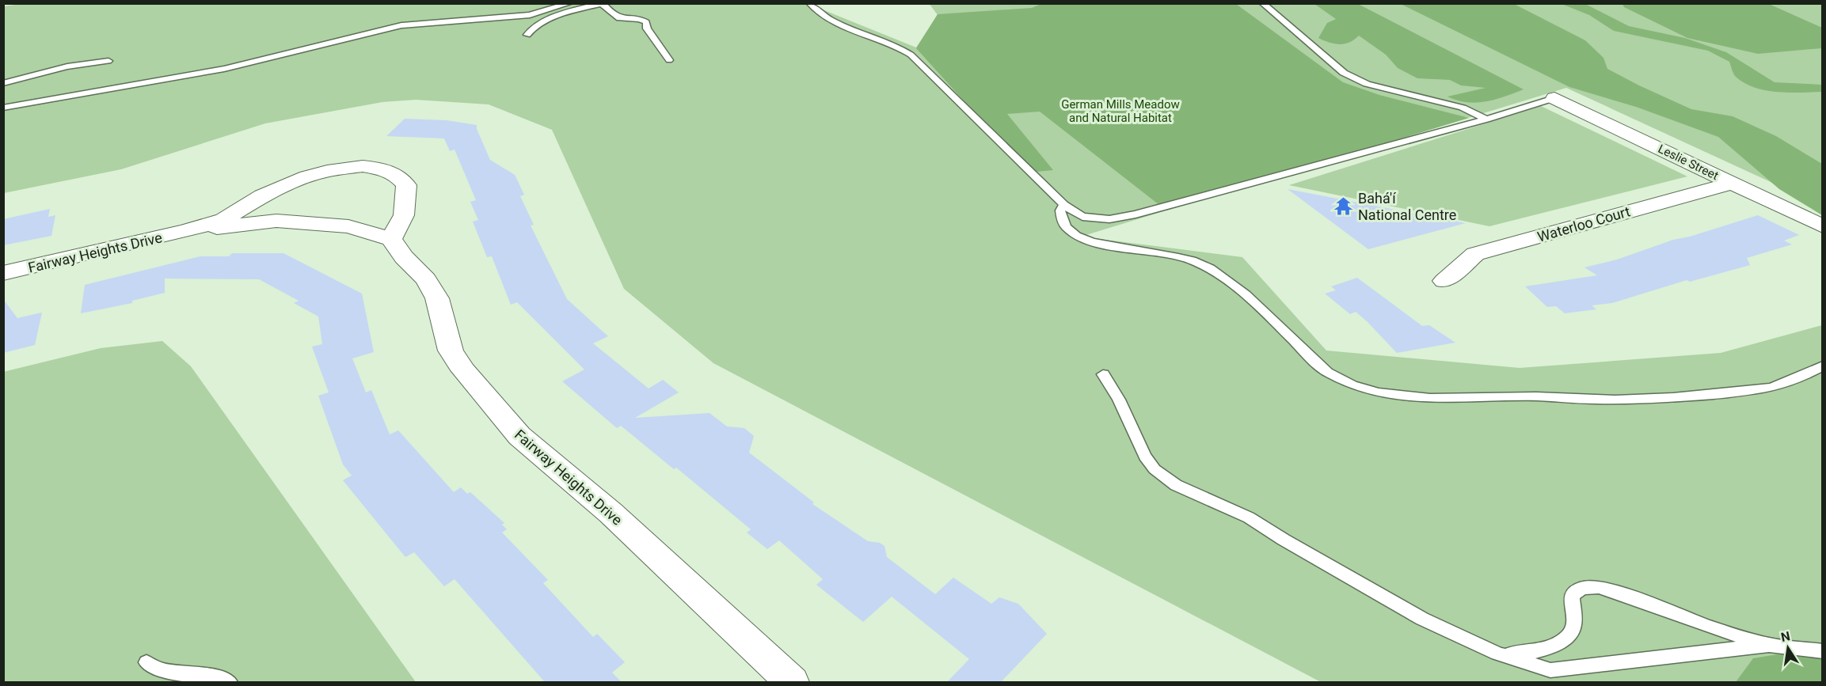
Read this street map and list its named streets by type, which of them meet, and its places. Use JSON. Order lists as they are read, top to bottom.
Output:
{
  "streets": {
    "street": ["Leslie Street", "Waterloo Court", "Fairway Heights Drive"]
  },
  "crossings": [
    ["Leslie Street", "Waterloo Court"]
  ],
  "parks": ["German Mills Meadow and Natural Habitat"],
  "places": {
    "temple": ["Bahá'í National Centre"]
  },
  "north": "top"
}
